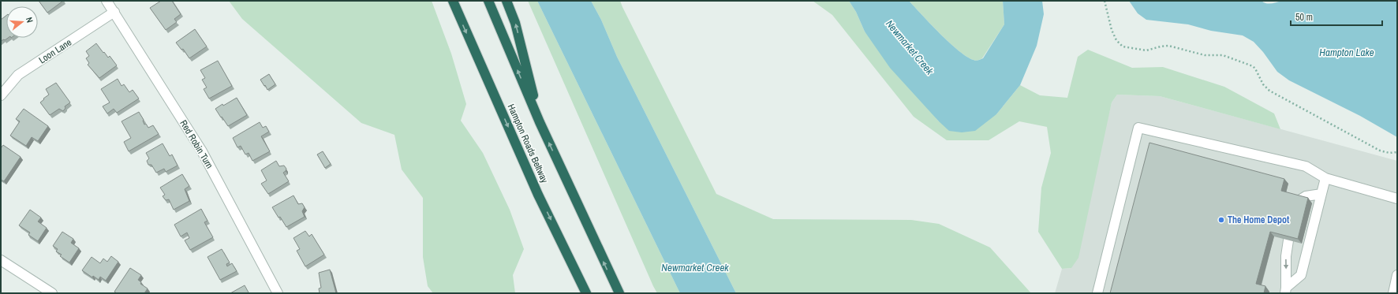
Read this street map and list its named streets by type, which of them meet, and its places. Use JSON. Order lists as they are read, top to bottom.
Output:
{
  "streets": {
    "highway": ["Hampton Roads Beltway"],
    "street": ["Loon Lane", "Red Robin Turn"]
  },
  "crossings": [
    ["Loon Lane", "Red Robin Turn"]
  ],
  "water": ["Newmarket Creek", "Hampton Lake"],
  "places": ["The Home Depot"],
  "scale_bar": "50 m",
  "north": "right"
}
